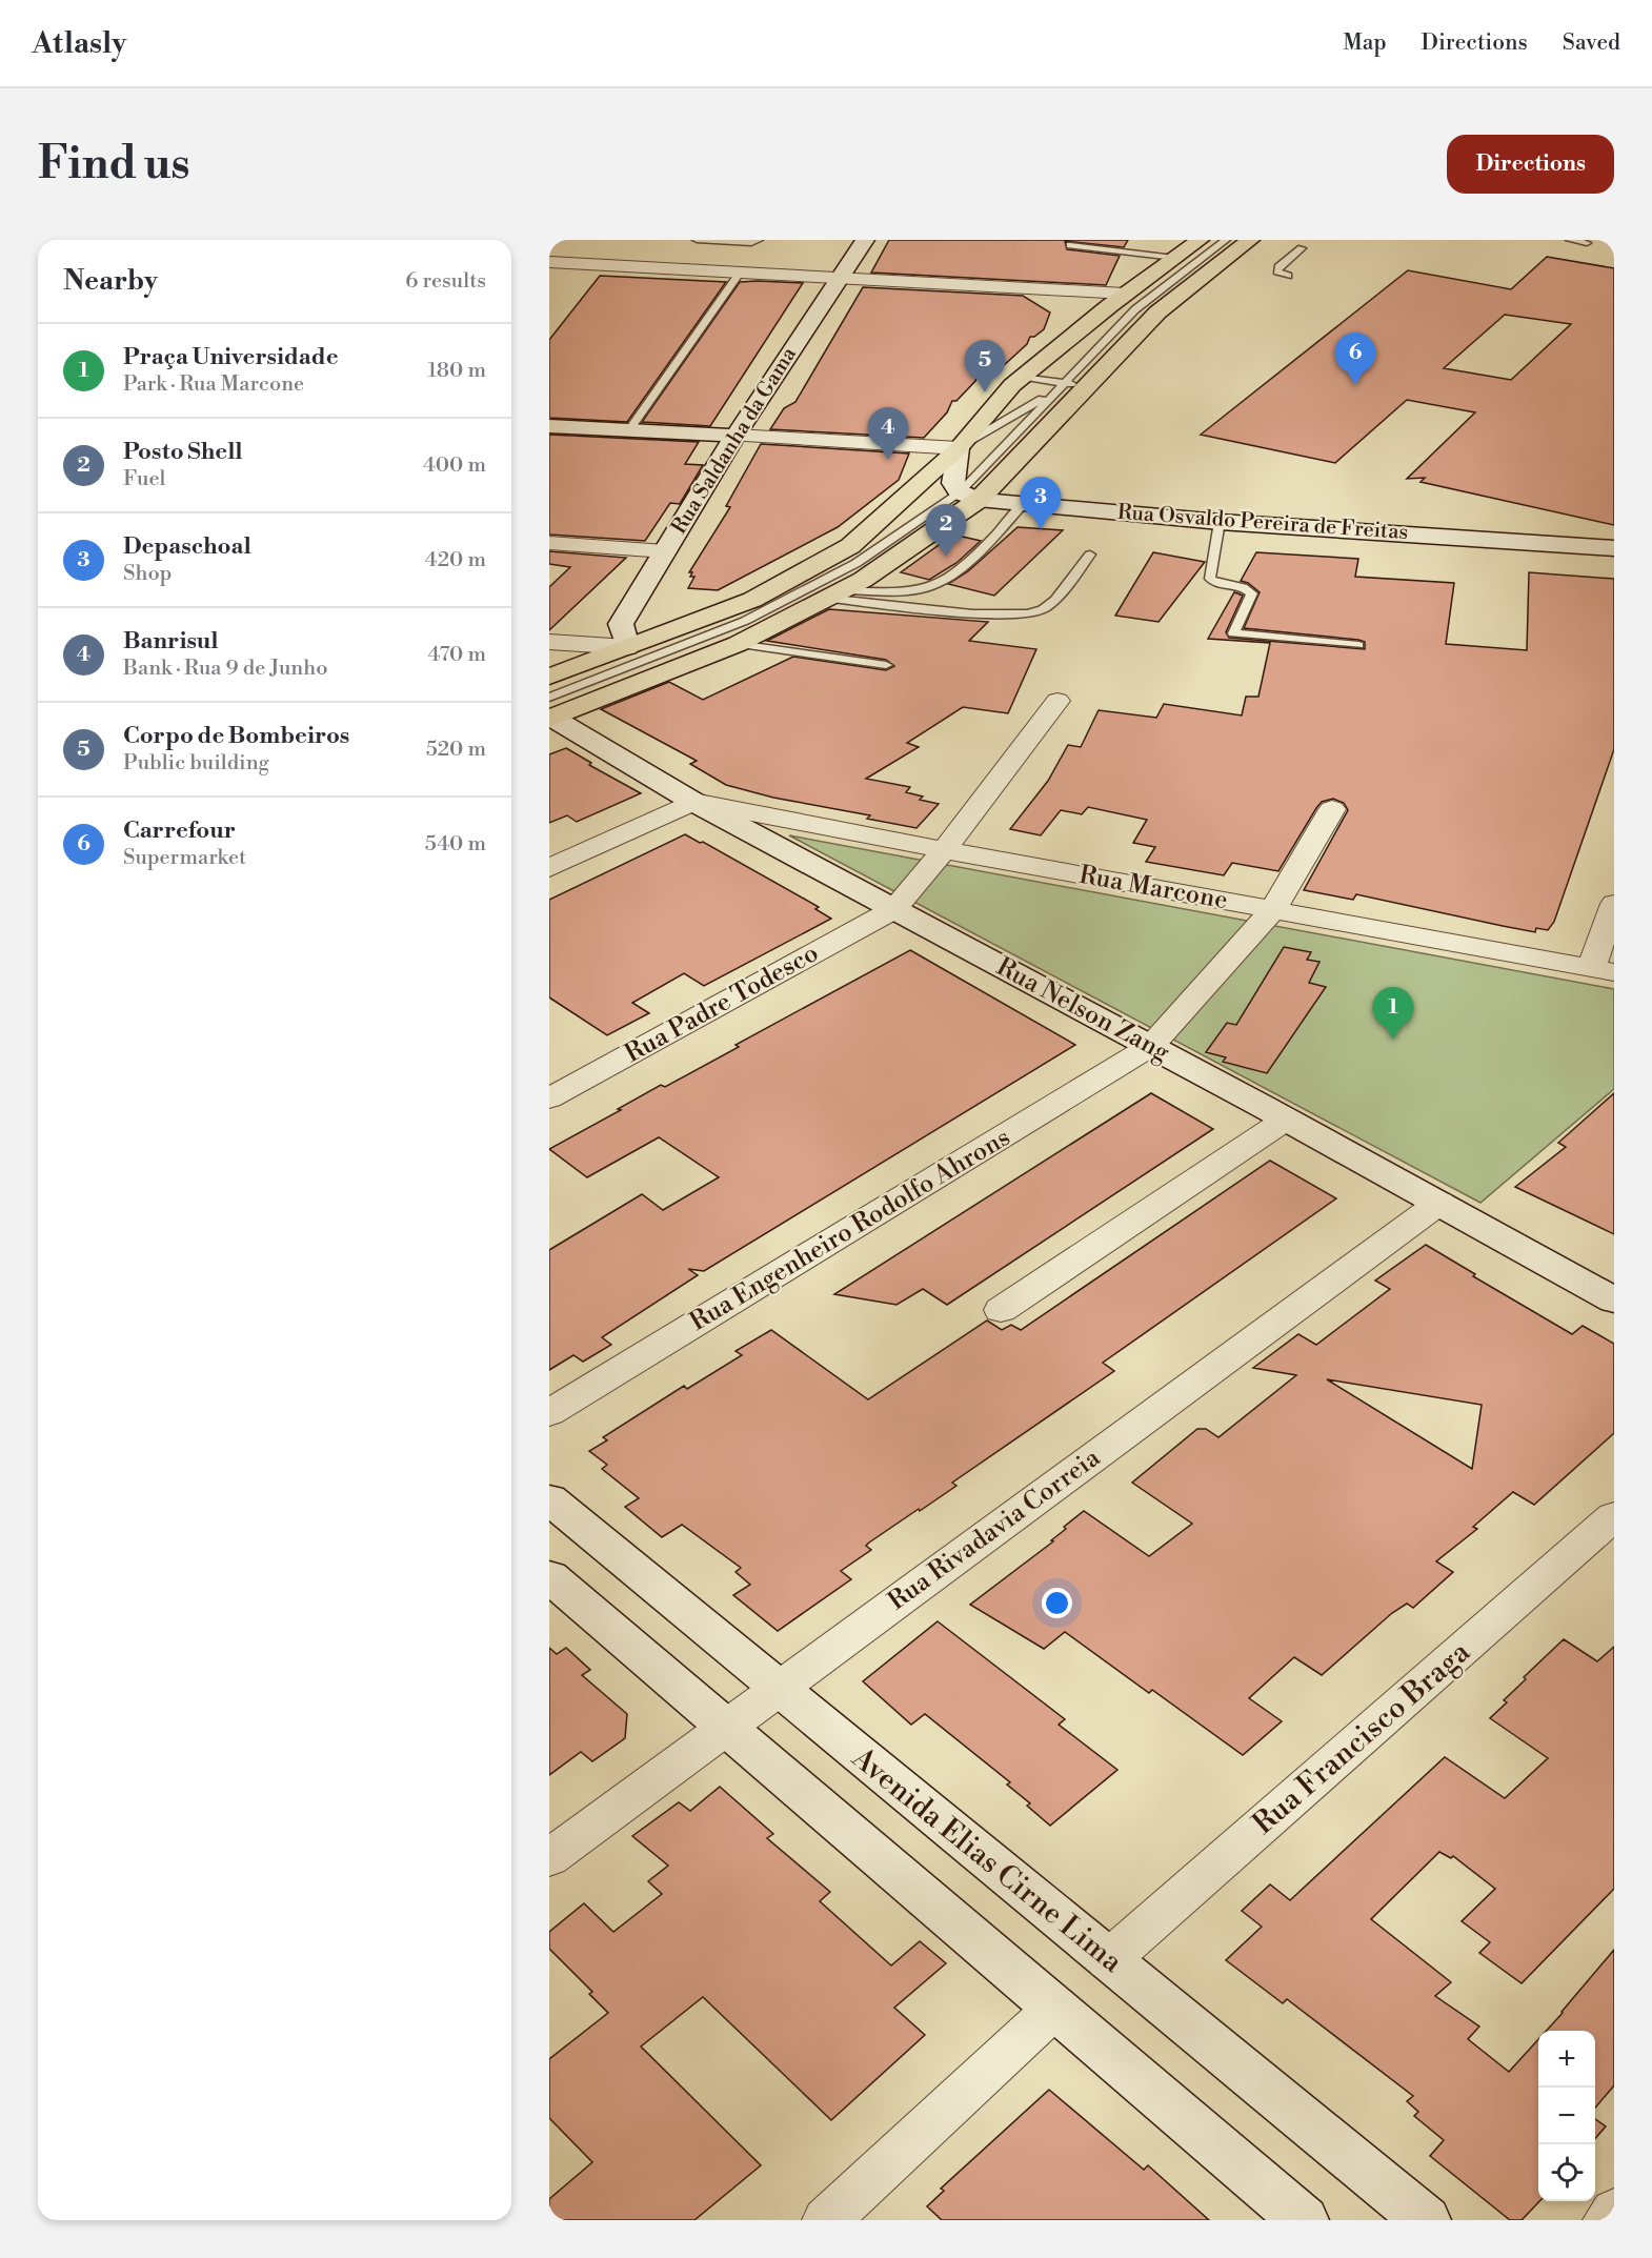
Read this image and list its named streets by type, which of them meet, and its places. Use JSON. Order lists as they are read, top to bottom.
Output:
{
  "streets": {
    "street": [
      "Rua Saldanha da Gama",
      "Rua Osvaldo Pereira de Freitas",
      "Rua Marcone",
      "Rua Padre Todesco",
      "Rua Nelson Zang",
      "Rua Engenheiro Rodolfo Ahrons",
      "Rua Rivadavia Correia",
      "Rua Francisco Braga",
      "Avenida Elias Cirne Lima"
    ]
  },
  "crossings": [
    ["Rua Marcone", "Rua Nelson Zang"],
    ["Rua Marcone", "Rua Engenheiro Rodolfo Ahrons"],
    ["Rua Padre Todesco", "Rua Nelson Zang"],
    ["Rua Nelson Zang", "Rua Engenheiro Rodolfo Ahrons"],
    ["Rua Nelson Zang", "Rua Rivadavia Correia"],
    ["Rua Rivadavia Correia", "Avenida Elias Cirne Lima"],
    ["Rua Francisco Braga", "Avenida Elias Cirne Lima"]
  ],
  "page": {
    "header": "Atlasly",
    "nav": ["Map", "Directions", "Saved"],
    "buttons": "Directions",
    "title": "Find us",
    "heading": ["Nearby", "6 results"],
    "list": [
      {
        "mark": "1",
        "name": "Praça Universidade",
        "note": "Park · Rua Marcone",
        "value": "180 m"
      },
      {
        "mark": "2",
        "name": "Posto Shell",
        "note": "Fuel",
        "value": "400 m"
      },
      {
        "mark": "3",
        "name": "Depaschoal",
        "note": "Shop",
        "value": "420 m"
      },
      {
        "mark": "4",
        "name": "Banrisul",
        "note": "Bank · Rua 9 de Junho",
        "value": "470 m"
      },
      {
        "mark": "5",
        "name": "Corpo de Bombeiros",
        "note": "Public building",
        "value": "520 m"
      },
      {
        "mark": "6",
        "name": "Carrefour",
        "note": "Supermarket",
        "value": "540 m"
      }
    ],
    "pins": [
      "6",
      "5",
      "4",
      "3",
      "2",
      "1"
    ],
    "map_buttons": ["+", "−"]
  }
}
